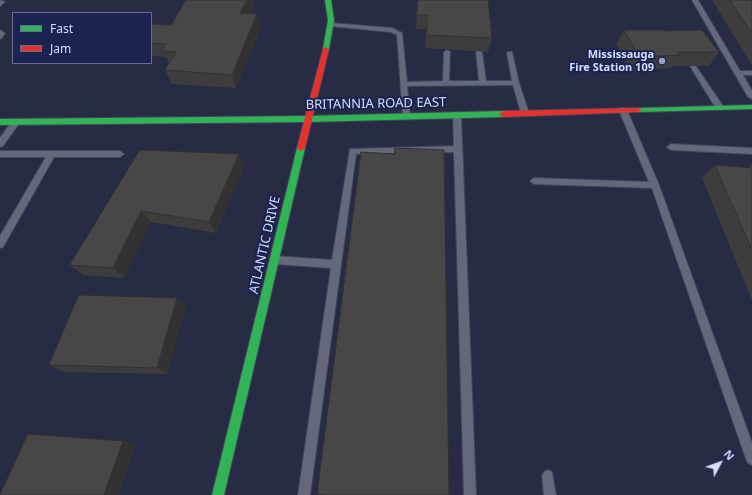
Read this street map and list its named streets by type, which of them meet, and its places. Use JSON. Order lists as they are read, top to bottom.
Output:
{
  "streets": {
    "street": ["BRITANNIA ROAD EAST", "ATLANTIC DRIVE"]
  },
  "crossings": [
    ["BRITANNIA ROAD EAST", "ATLANTIC DRIVE"]
  ],
  "places": ["Mississauga Fire Station 109"],
  "legend": ["Fast", "Jam"],
  "north": "top right"
}
